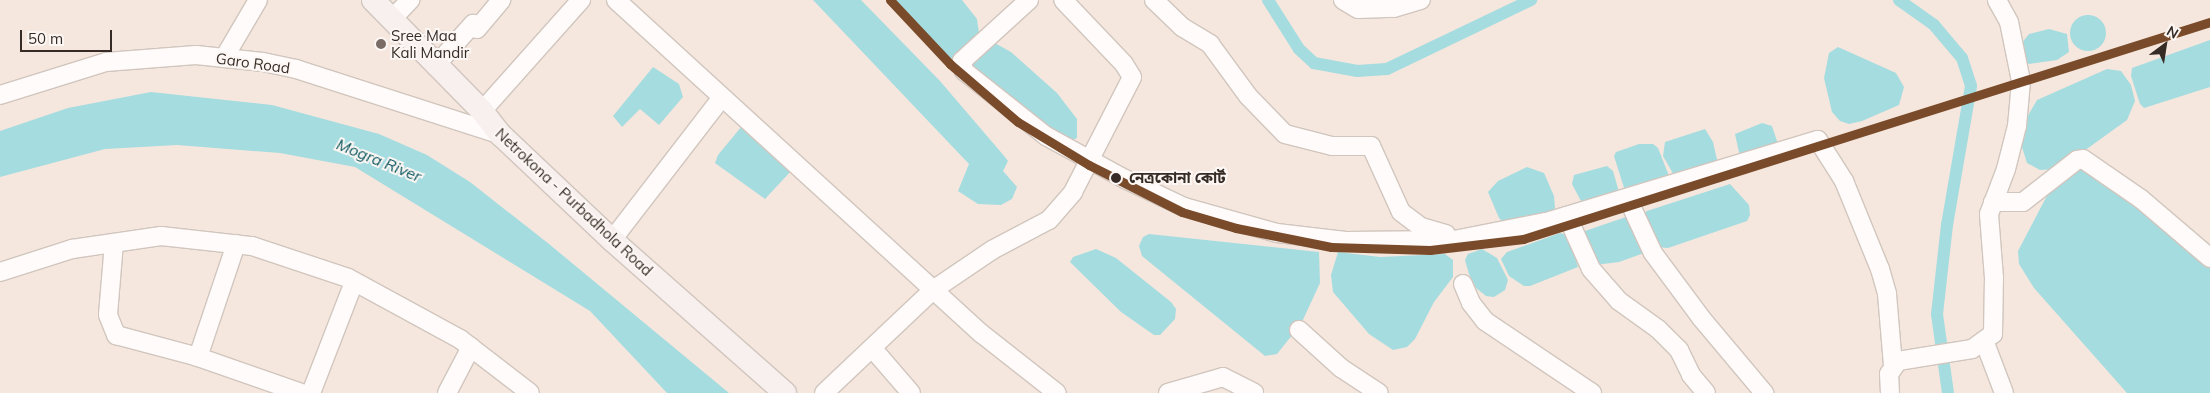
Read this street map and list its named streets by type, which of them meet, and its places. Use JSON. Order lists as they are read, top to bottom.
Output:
{
  "streets": {
    "main road": ["Netrokona - Purbadhola Road"],
    "street": ["Garo Road"]
  },
  "crossings": [
    ["Garo Road", "Netrokona - Purbadhola Road"]
  ],
  "water": ["Mogra River"],
  "places": ["Sree Maa Kali Mandir", "নেত্রকোনা কোর্ট"],
  "scale_bar": "50 m",
  "north": "top right"
}
